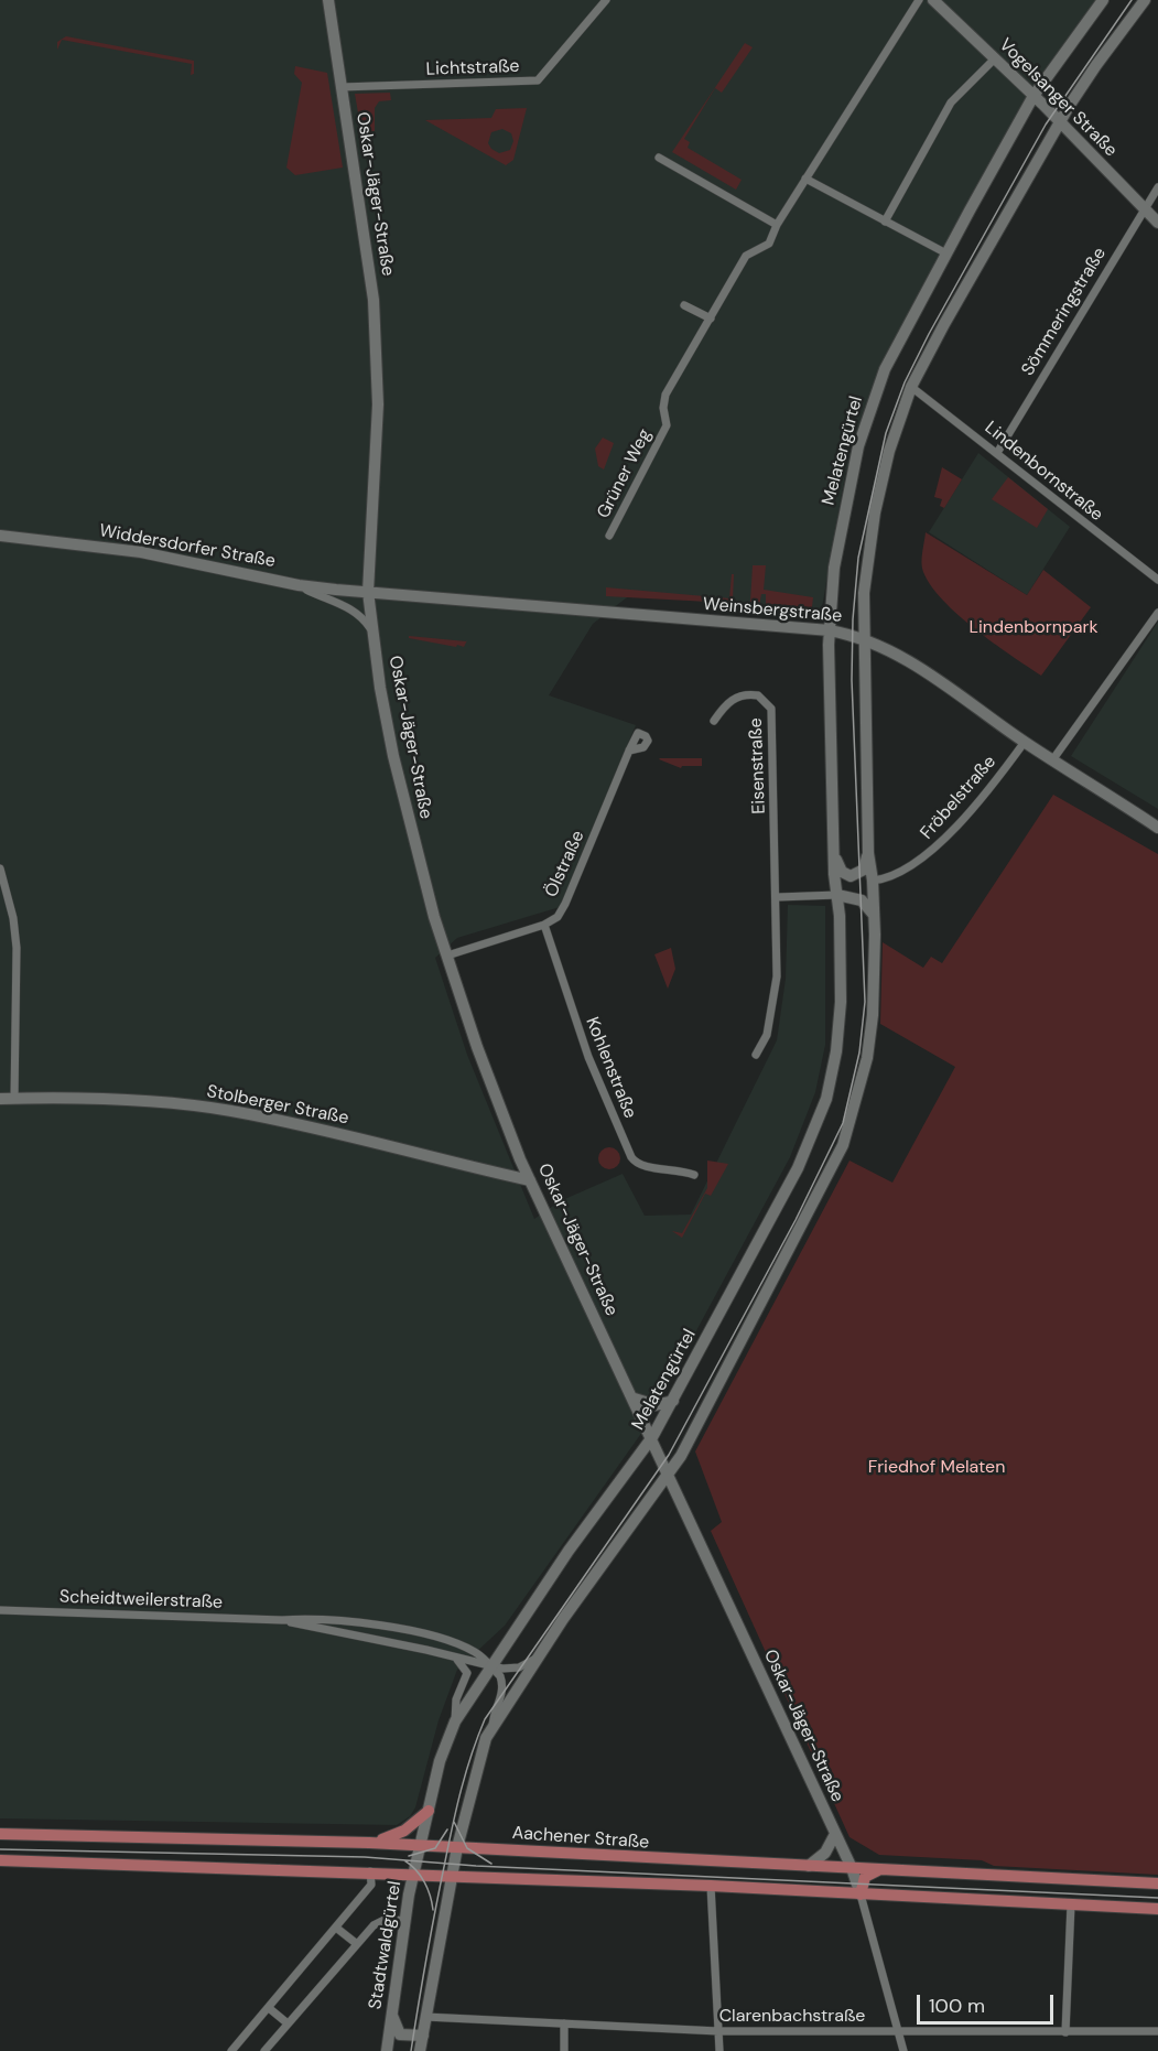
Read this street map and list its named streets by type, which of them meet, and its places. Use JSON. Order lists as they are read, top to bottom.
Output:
{
  "streets": {
    "main road": [
      "Vogelsanger Straße",
      "Oskar-Jäger-Straße",
      "Melatengürtel",
      "Widdersdorfer Straße",
      "Weinsbergstraße",
      "Stolberger Straße",
      "Aachener Straße",
      "Stadtwaldgürtel"
    ],
    "street": [
      "Lichtstraße",
      "Sömmeringstraße",
      "Lindenbornstraße",
      "Grüner Weg",
      "Eisenstraße",
      "Fröbelstraße",
      "Ölstraße",
      "Kohlenstraße",
      "Scheidtweilerstraße",
      "Clarenbachstraße"
    ]
  },
  "crossings": [
    ["Lichtstraße", "Oskar-Jäger-Straße"],
    ["Vogelsanger Straße", "Sömmeringstraße"],
    ["Vogelsanger Straße", "Melatengürtel"],
    ["Oskar-Jäger-Straße", "Melatengürtel"],
    ["Oskar-Jäger-Straße", "Widdersdorfer Straße"],
    ["Oskar-Jäger-Straße", "Weinsbergstraße"],
    ["Oskar-Jäger-Straße", "Ölstraße"],
    ["Oskar-Jäger-Straße", "Stolberger Straße"],
    ["Oskar-Jäger-Straße", "Aachener Straße"],
    ["Sömmeringstraße", "Lindenbornstraße"],
    ["Melatengürtel", "Weinsbergstraße"],
    ["Melatengürtel", "Scheidtweilerstraße"],
    ["Melatengürtel", "Aachener Straße"],
    ["Melatengürtel", "Stadtwaldgürtel"],
    ["Widdersdorfer Straße", "Weinsbergstraße"],
    ["Weinsbergstraße", "Fröbelstraße"],
    ["Ölstraße", "Kohlenstraße"],
    ["Aachener Straße", "Stadtwaldgürtel"]
  ],
  "parks": ["Lindenbornpark", "Friedhof Melaten"],
  "scale_bar": "100 m"
}
